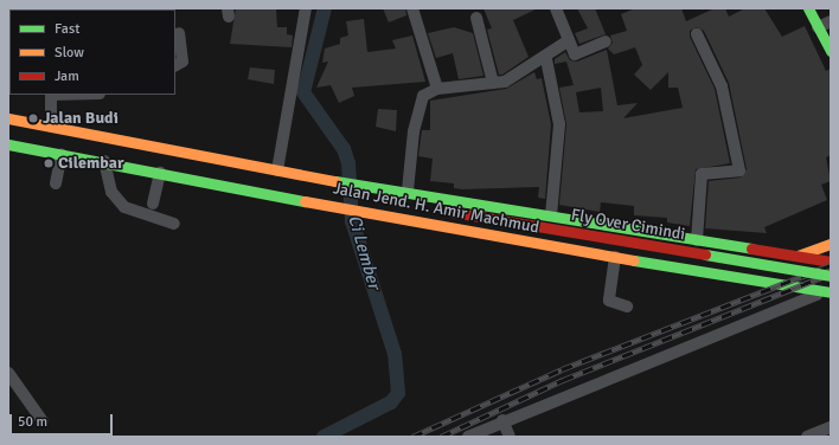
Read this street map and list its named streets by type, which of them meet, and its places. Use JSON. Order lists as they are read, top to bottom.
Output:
{
  "streets": {
    "main road": ["Jalan Jend. H. Amir Machmud", "Fly Over Cimindi"]
  },
  "crossings": [
    ["Jalan Jend. H. Amir Machmud", "Fly Over Cimindi"]
  ],
  "water": ["Ci Lember"],
  "places": ["Jalan Budi", "Cilembar"],
  "legend": ["Fast", "Slow", "Jam"],
  "scale_bar": "50 m"
}
